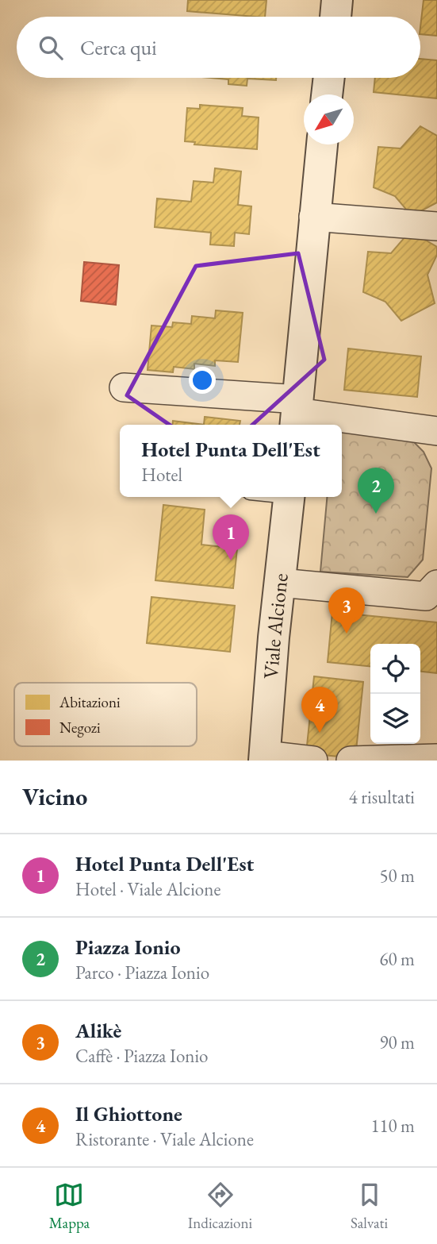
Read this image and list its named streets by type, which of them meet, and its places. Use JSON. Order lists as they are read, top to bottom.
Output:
{
  "streets": {
    "street": ["Viale Alcione"]
  },
  "legend": ["Abitazioni", "Negozi"],
  "north": "bottom left",
  "page": {
    "search": "Cerca qui",
    "popup": ["Hotel Punta Dell'Est", "Hotel"],
    "pins": [
      "2",
      "1",
      "3",
      "4"
    ],
    "heading": ["Vicino", "4 risultati"],
    "list": [
      {
        "mark": "1",
        "name": "Hotel Punta Dell'Est",
        "note": "Hotel · Viale Alcione",
        "value": "50 m"
      },
      {
        "mark": "2",
        "name": "Piazza Ionio",
        "note": "Parco · Piazza Ionio",
        "value": "60 m"
      },
      {
        "mark": "3",
        "name": "Alikè",
        "note": "Caffè · Piazza Ionio",
        "value": "90 m"
      },
      {
        "mark": "4",
        "name": "Il Ghiottone",
        "note": "Ristorante · Viale Alcione",
        "value": "110 m"
      }
    ],
    "nav": ["Mappa", "Indicazioni", "Salvati"]
  }
}
